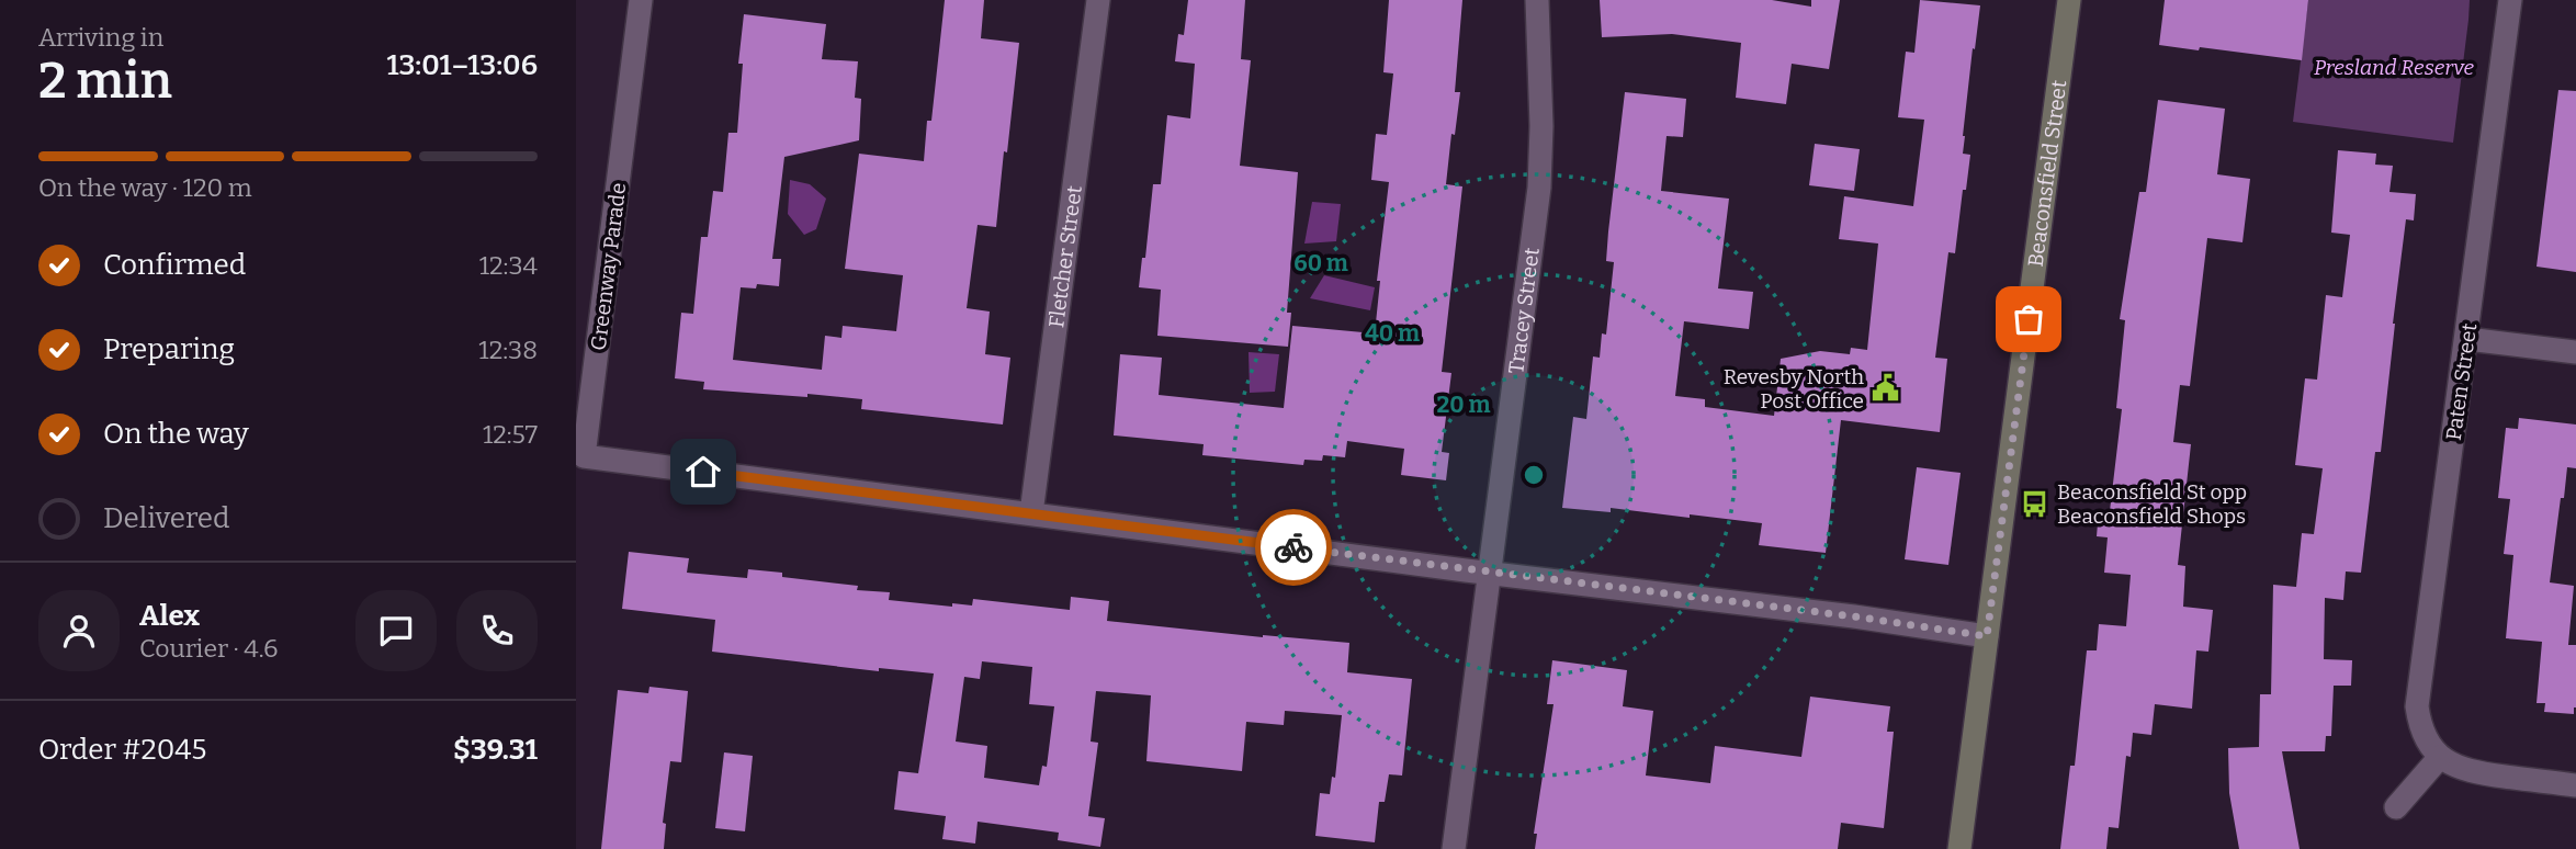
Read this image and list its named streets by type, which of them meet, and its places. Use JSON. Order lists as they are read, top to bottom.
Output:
{
  "streets": {
    "main road": ["Beaconsfield Street"],
    "street": [
      "Fletcher Street",
      "Greenway Parade",
      "Tracey Street",
      "Paten Street"
    ]
  },
  "crossings": [
    ["Beaconsfield Street", "Greenway Parade"],
    ["Fletcher Street", "Greenway Parade"],
    ["Greenway Parade", "Tracey Street"]
  ],
  "parks": ["Presland Reserve"],
  "places": {
    "public building": ["Revesby North Post Office"],
    "bus stop": ["Beaconsfield St opp Beaconsfield Shops"]
  },
  "page": {
    "heading": ["2 min", "Arriving in", "13:01–13:06"],
    "panel": [
      "Alex",
      "Courier · 4.6",
      "Order #2045",
      "$39.31"
    ],
    "bar": "On the way · 120 m",
    "list": [
      ["Confirmed", "12:34"],
      ["Preparing", "12:38"],
      ["On the way", "12:57"],
      "Delivered"
    ]
  },
  "rings": ["60 m", "40 m", "20 m"]
}
